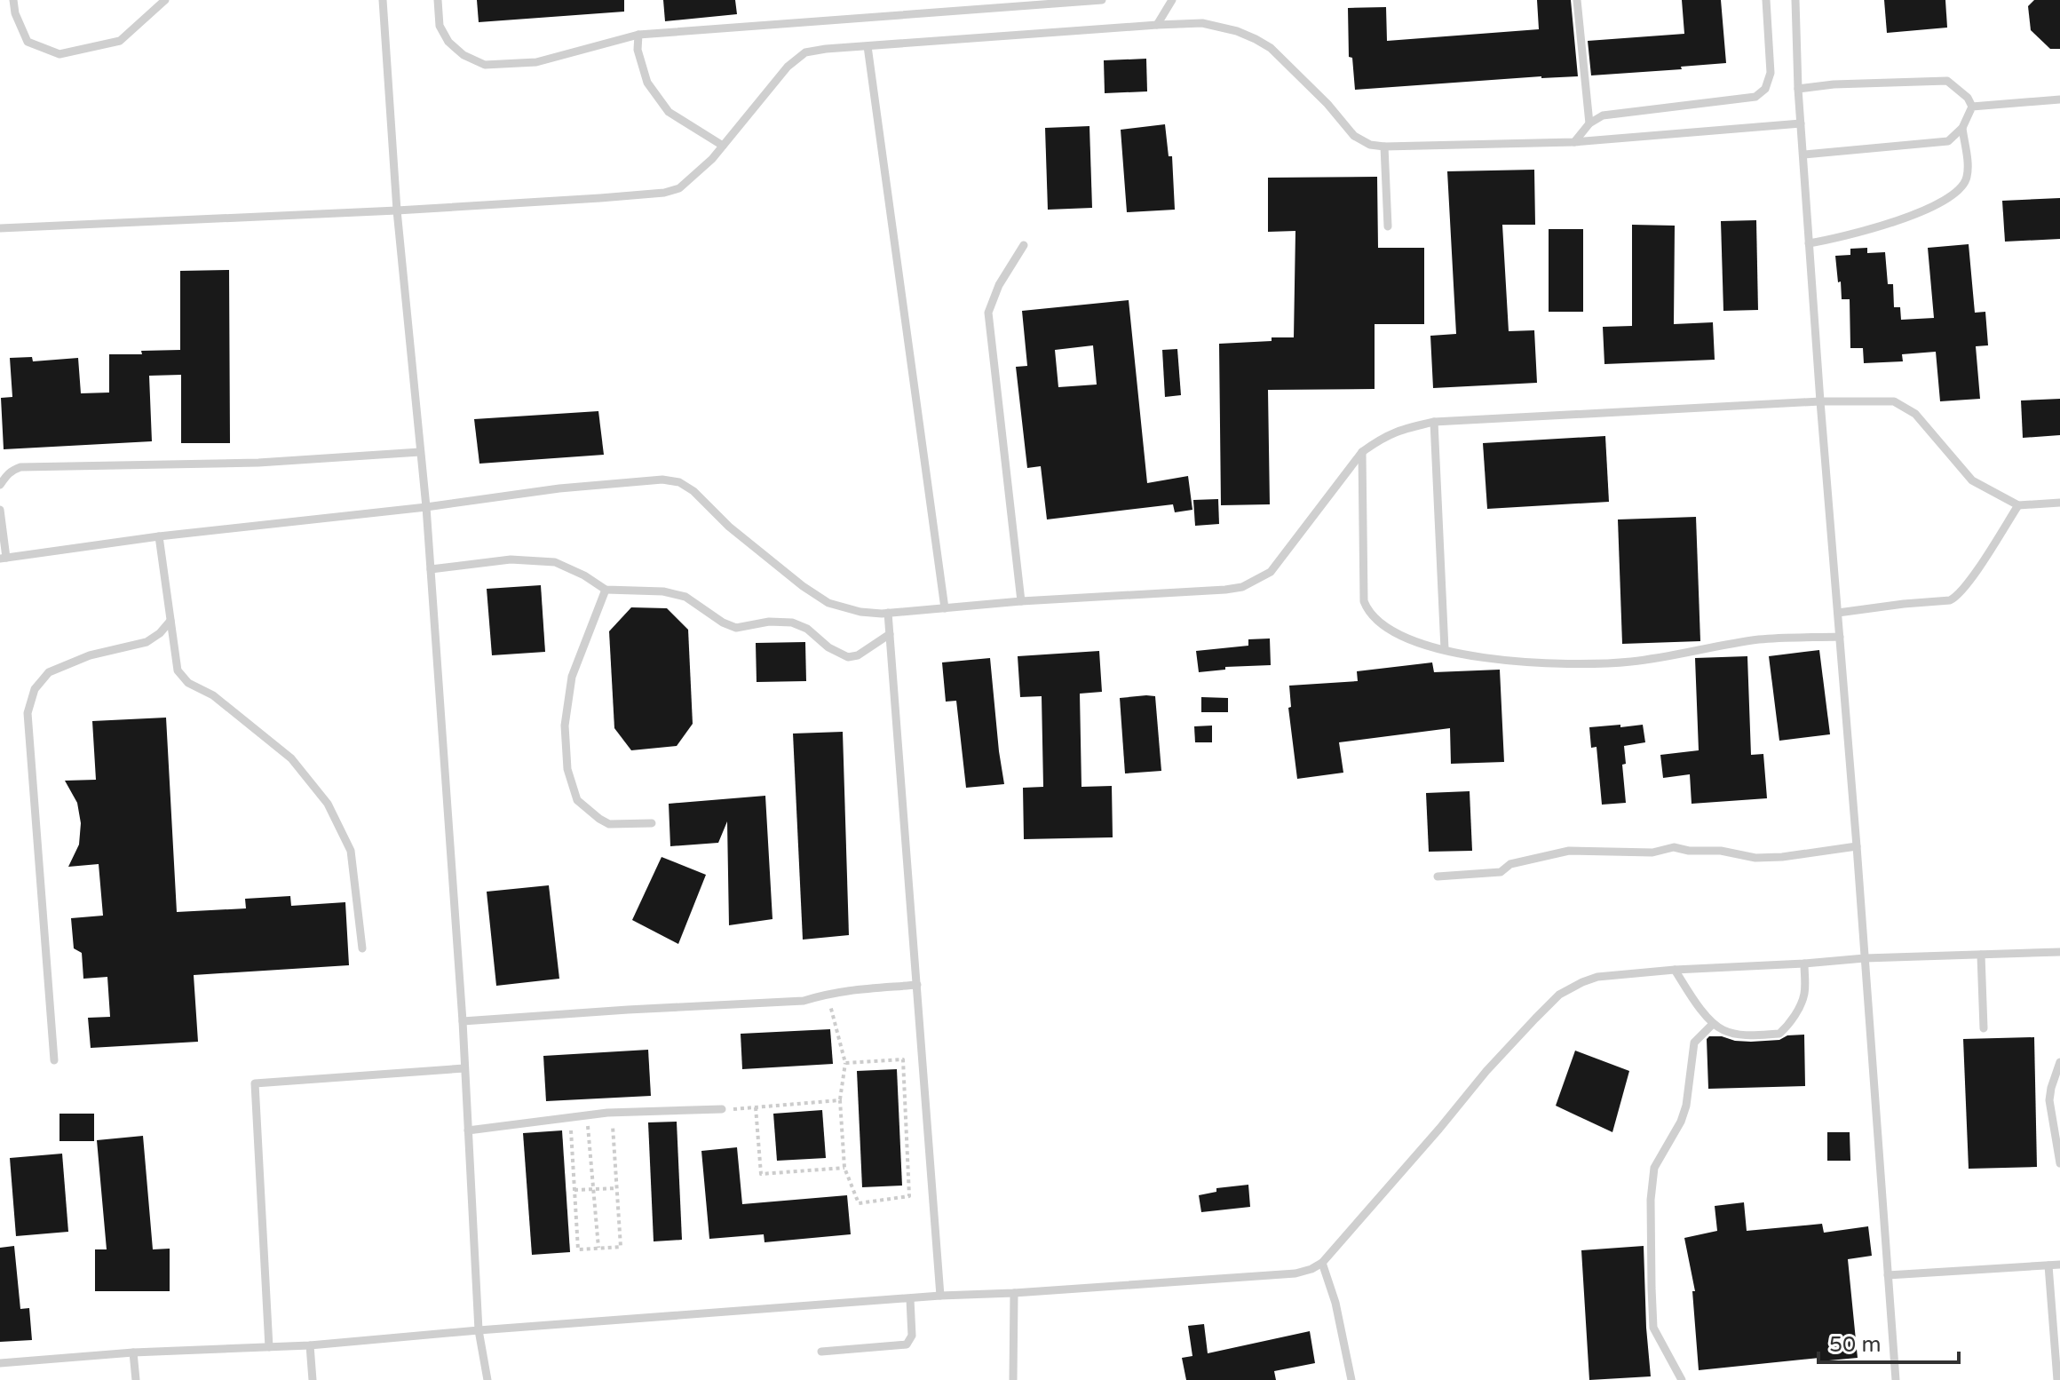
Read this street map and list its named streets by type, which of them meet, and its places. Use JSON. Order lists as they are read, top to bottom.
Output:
{
  "scale_bar": "50 m"
}
